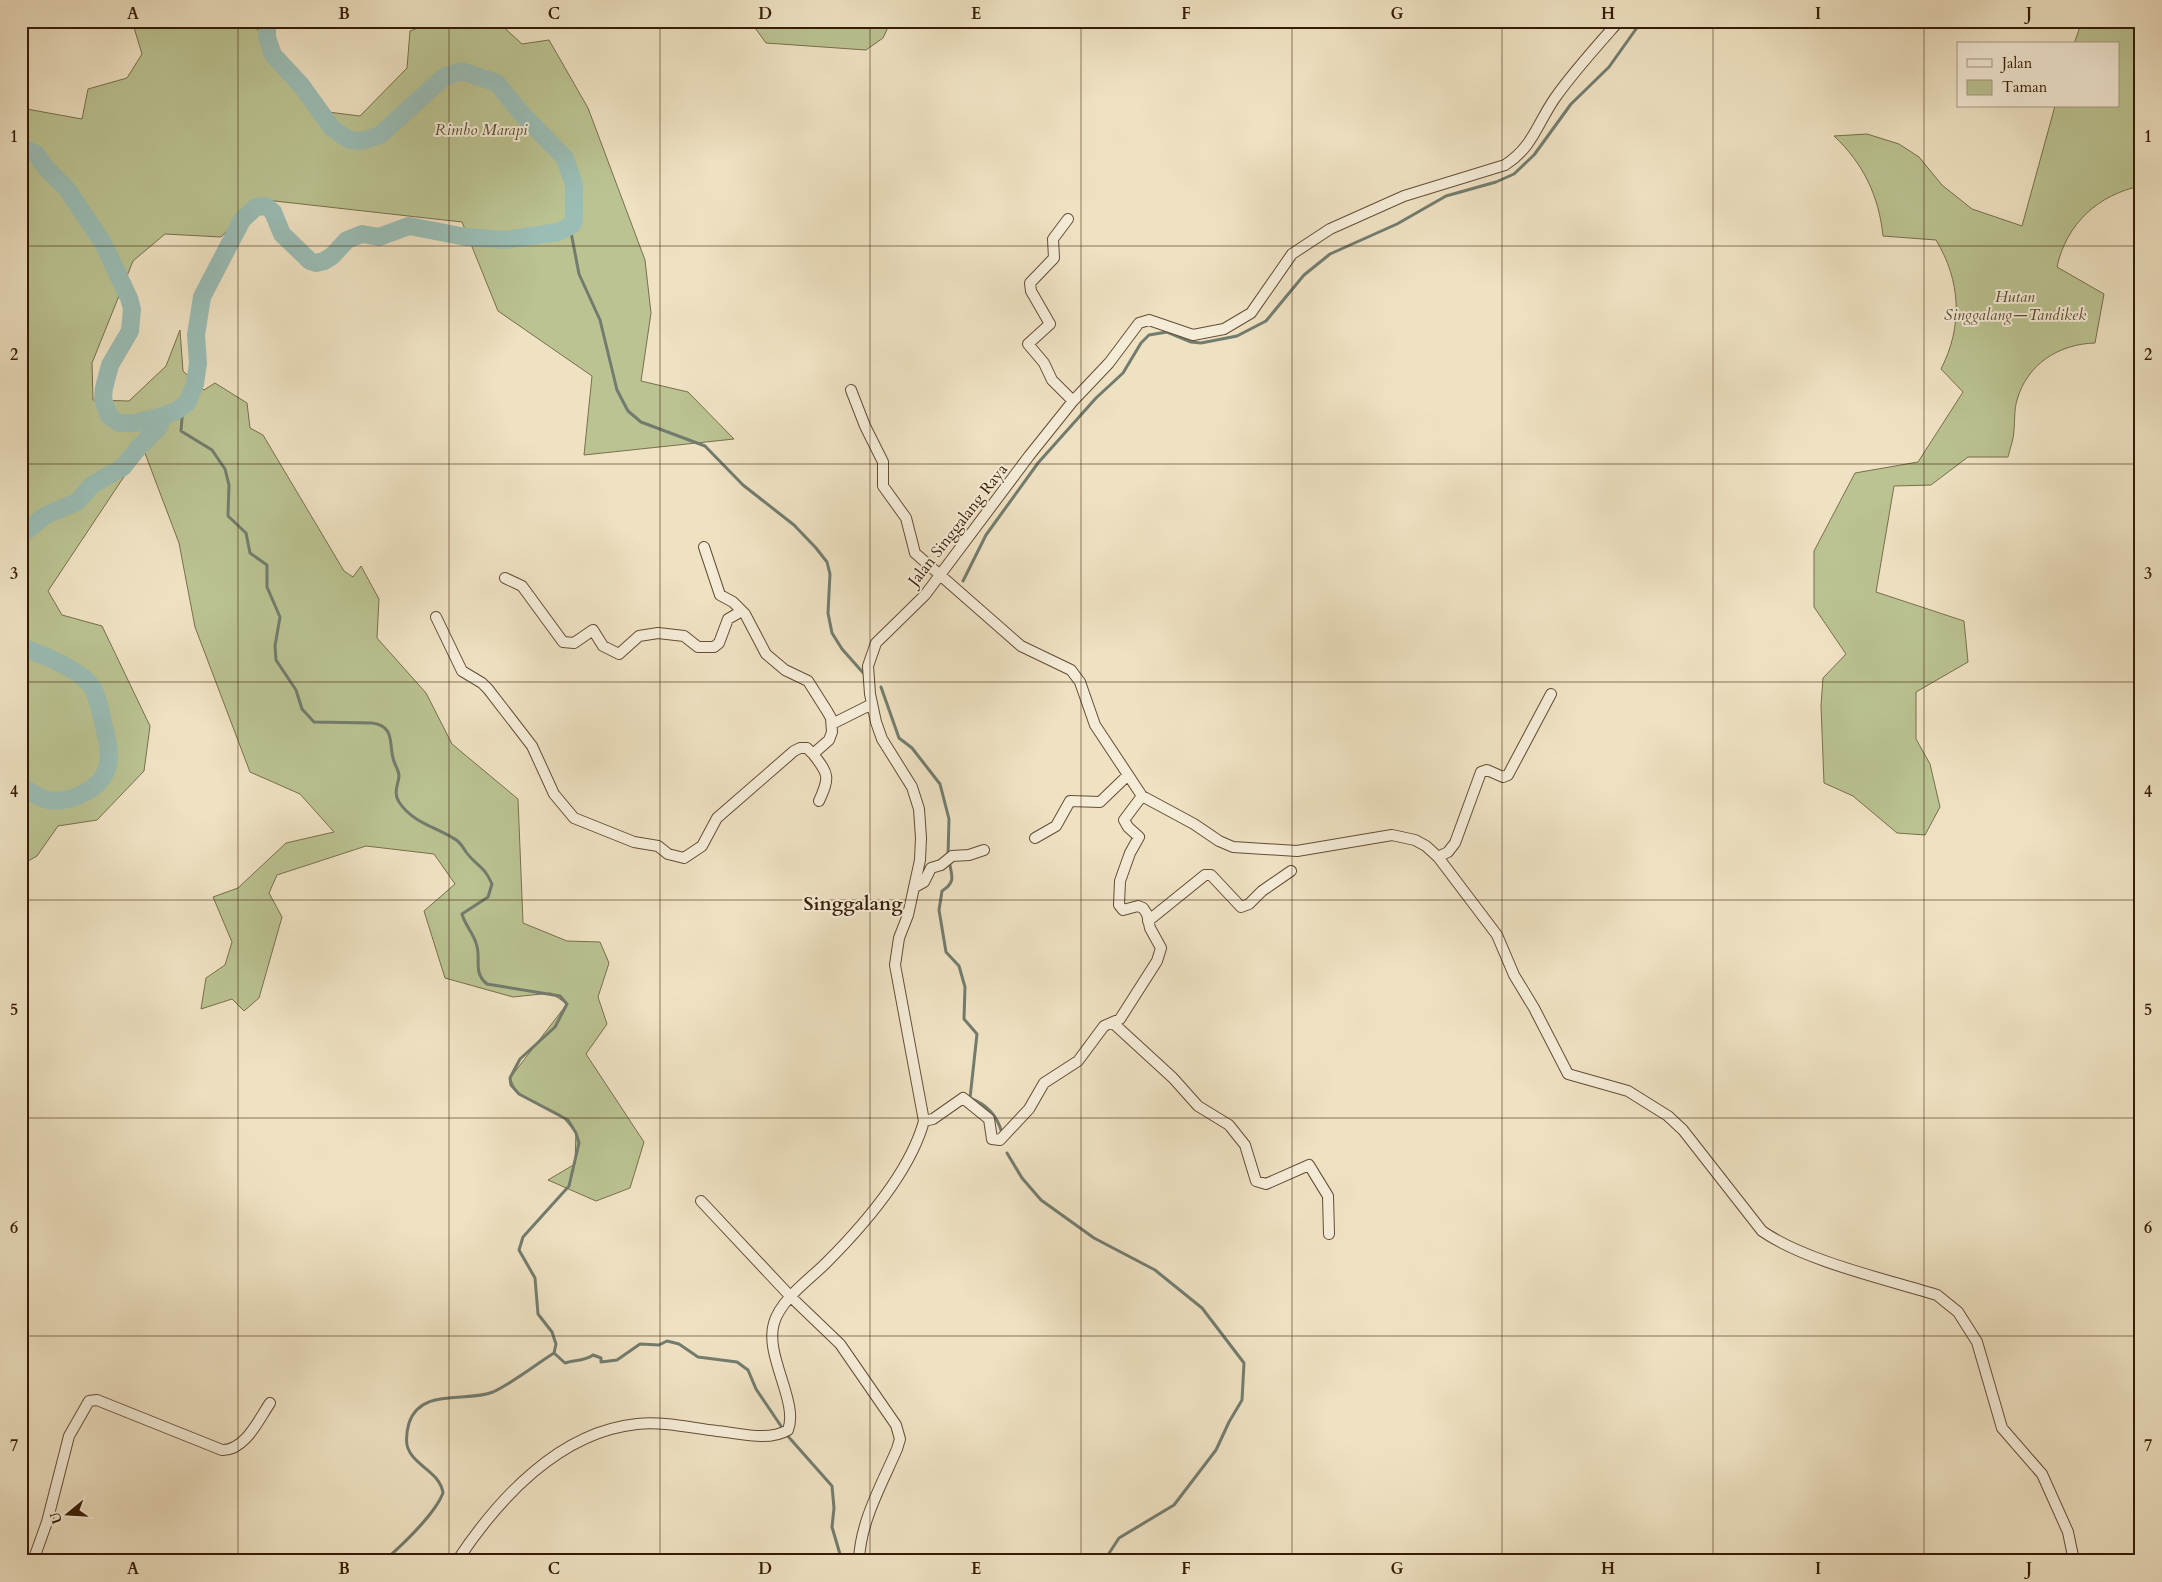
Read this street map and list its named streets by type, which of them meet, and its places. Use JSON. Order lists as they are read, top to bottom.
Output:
{
  "streets": {
    "street": ["Jalan Singgalang Raya"]
  },
  "districts": ["Singgalang"],
  "parks": ["Rimbo Marapi", "Hutan Singgalang—Tandikek"],
  "legend": ["Jalan", "Taman"],
  "north": "left",
  "grid": {
    "columns": [
      "A",
      "B",
      "C",
      "D",
      "E",
      "F",
      "G",
      "H",
      "I",
      "J"
    ],
    "rows": [
      "1",
      "2",
      "3",
      "4",
      "5",
      "6",
      "7"
    ]
  }
}
